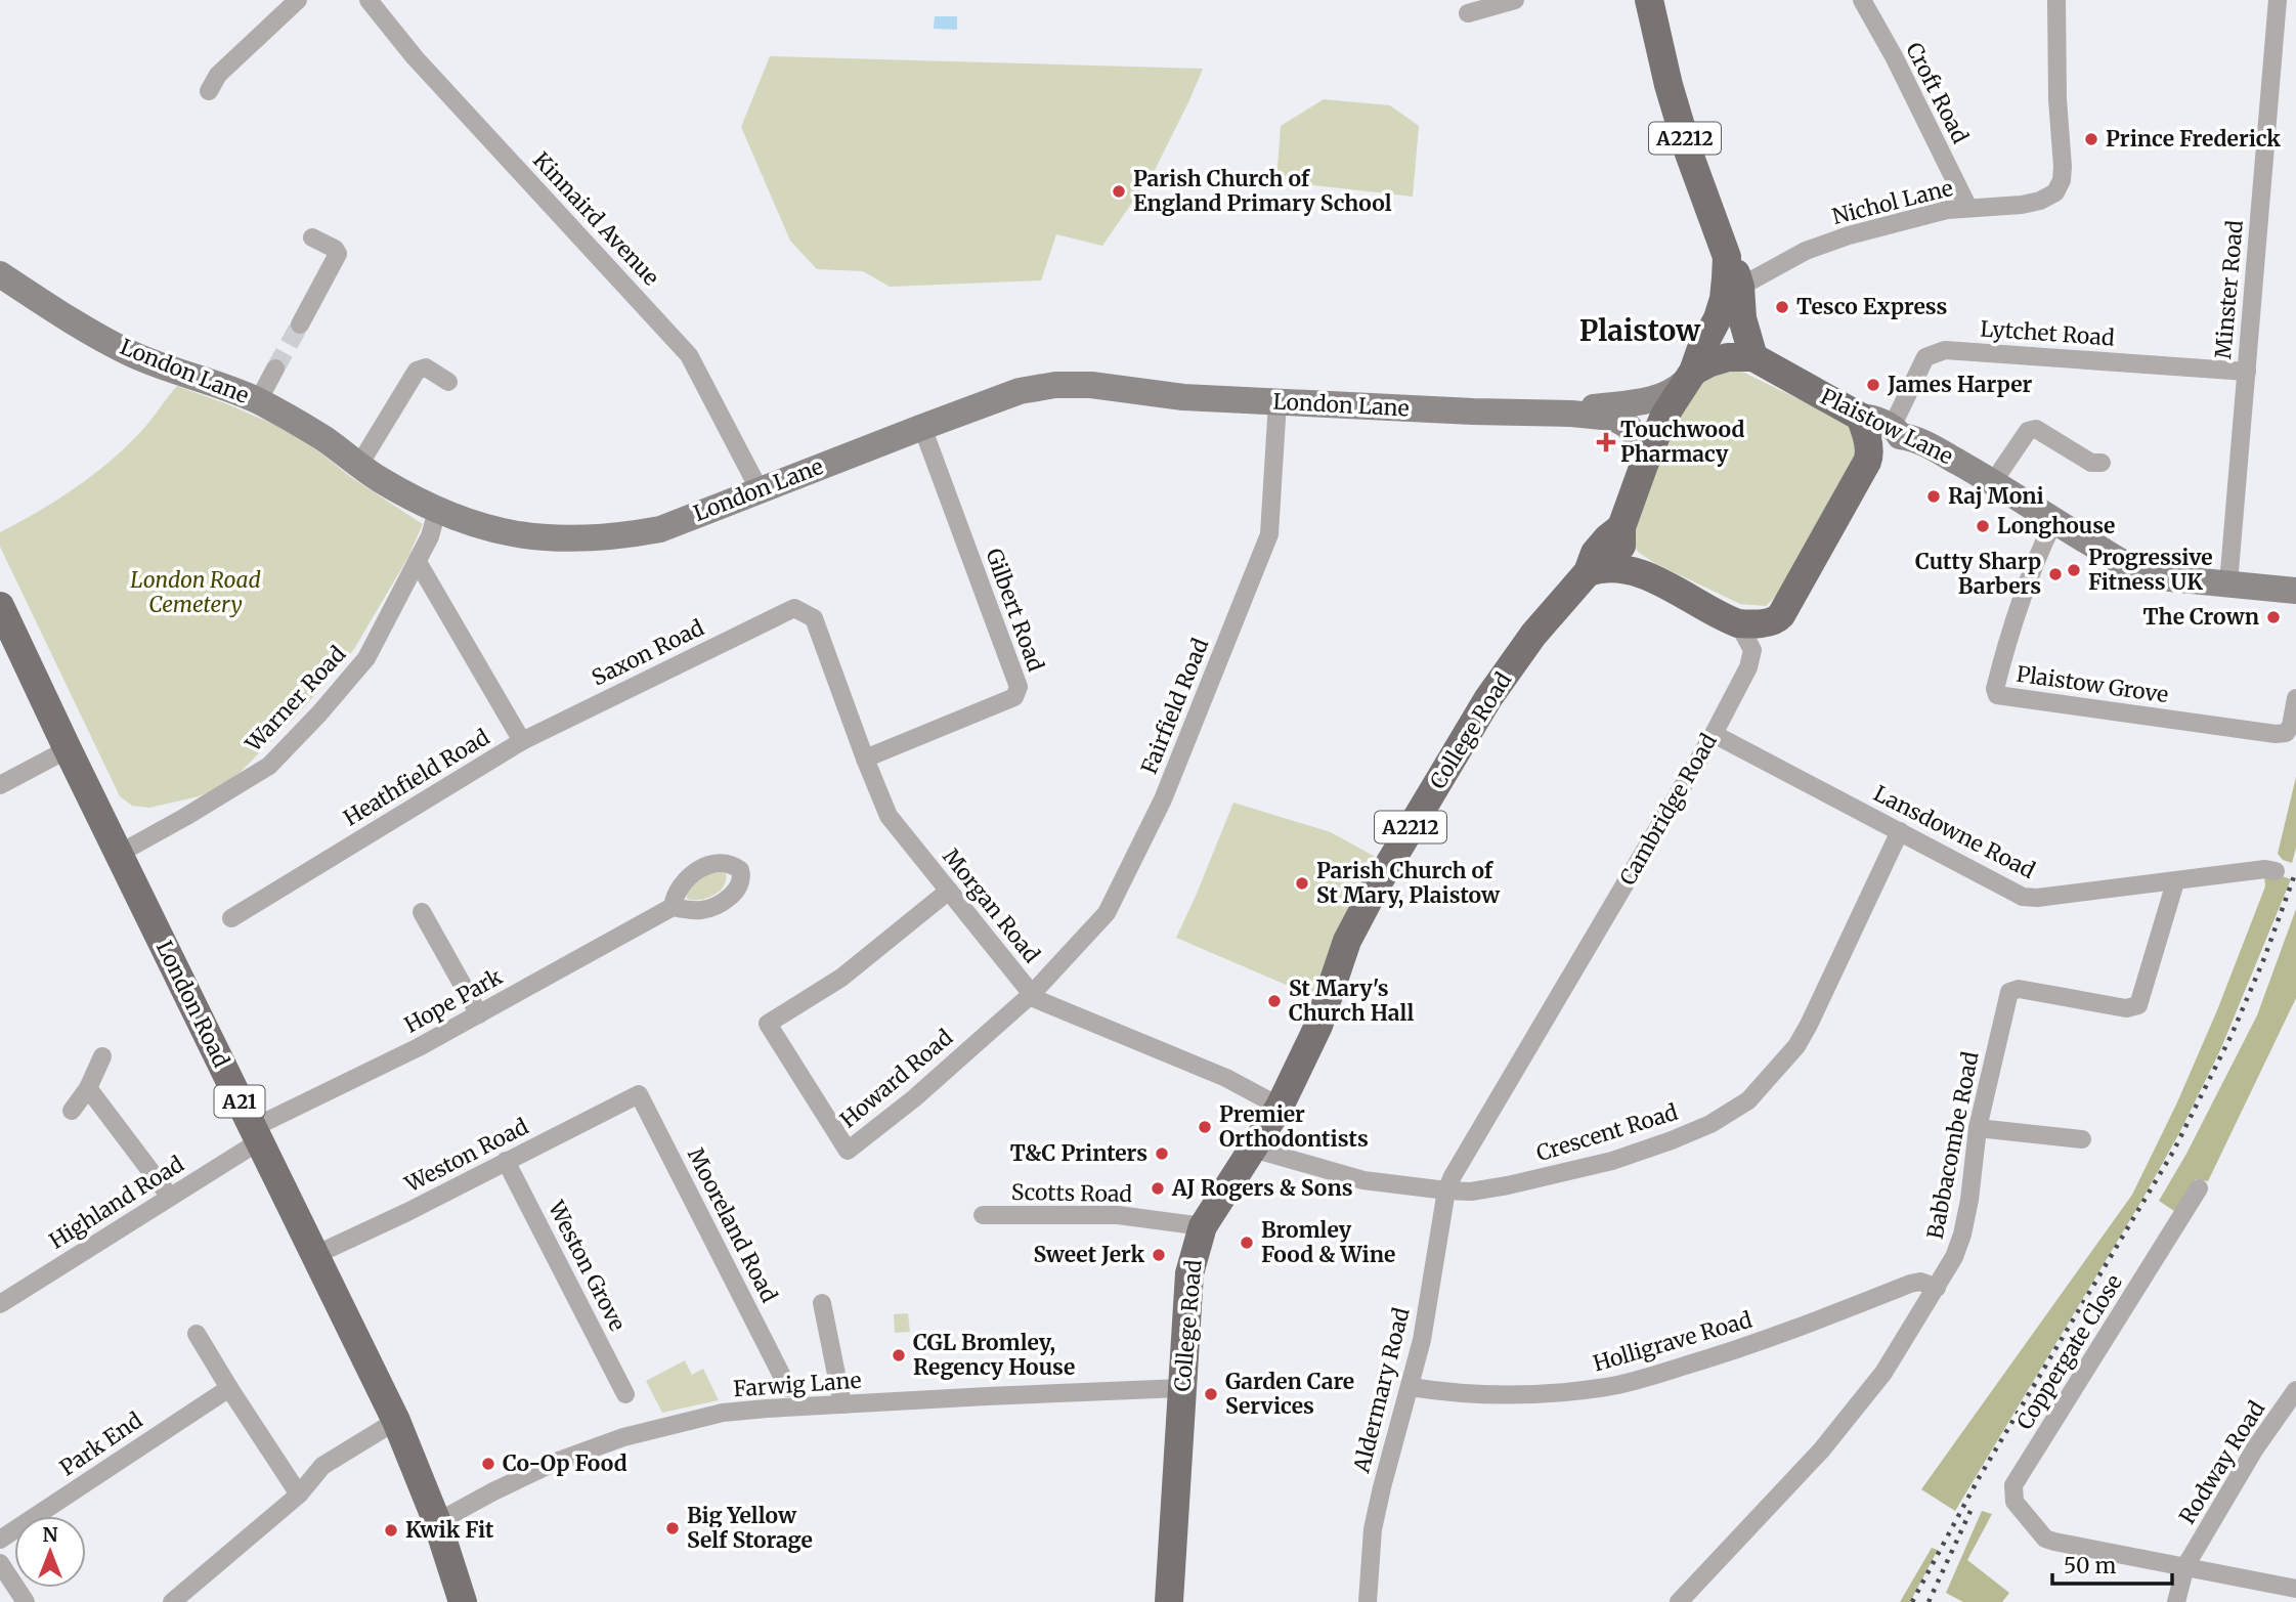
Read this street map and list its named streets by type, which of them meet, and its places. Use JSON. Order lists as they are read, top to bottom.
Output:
{
  "streets": {
    "main road": [
      "A2212",
      "Plaistow Lane",
      "College Road",
      "London Road",
      "A21"
    ],
    "street": [
      "Croft Road",
      "Nichol Lane",
      "Kinnaird Avenue",
      "Minster Road",
      "Lytchet Road",
      "London Lane",
      "Gilbert Road",
      "Saxon Road",
      "Plaistow Grove",
      "Warner Road",
      "Fairfield Road",
      "Heathfield Road",
      "Cambridge Road",
      "Lansdowne Road",
      "Morgan Road",
      "Hope Park",
      "Howard Road",
      "Crescent Road",
      "Babbacombe Road",
      "Weston Road",
      "Scotts Road",
      "Highland Road",
      "Mooreland Road",
      "Weston Grove",
      "Holligrave Road",
      "Coppergate Close",
      "Farwig Lane",
      "Aldermary Road",
      "Park End",
      "Rodway Road"
    ]
  },
  "crossings": [
    ["Croft Road", "Nichol Lane"],
    ["A2212", "College Road"],
    ["Kinnaird Avenue", "London Lane"],
    ["Minster Road", "Lytchet Road"],
    ["Minster Road", "Plaistow Lane"],
    ["Lytchet Road", "Plaistow Lane"],
    ["London Lane", "Gilbert Road"],
    ["London Lane", "Warner Road"],
    ["London Lane", "Fairfield Road"],
    ["Plaistow Lane", "Plaistow Grove"],
    ["Gilbert Road", "Morgan Road"],
    ["Saxon Road", "Heathfield Road"],
    ["Saxon Road", "Morgan Road"],
    ["Warner Road", "Heathfield Road"],
    ["Warner Road", "London Road"],
    ["Fairfield Road", "Morgan Road"],
    ["Fairfield Road", "Howard Road"],
    ["College Road", "Morgan Road"],
    ["College Road", "Crescent Road"],
    ["College Road", "Scotts Road"],
    ["College Road", "Farwig Lane"],
    ["Cambridge Road", "Lansdowne Road"],
    ["Cambridge Road", "Crescent Road"],
    ["Cambridge Road", "Aldermary Road"],
    ["Lansdowne Road", "Crescent Road"],
    ["Lansdowne Road", "Babbacombe Road"],
    ["Morgan Road", "Howard Road"],
    ["Hope Park", "London Road"],
    ["Hope Park", "Highland Road"],
    ["London Road", "Weston Road"],
    ["London Road", "Highland Road"],
    ["London Road", "Farwig Lane"],
    ["Crescent Road", "Aldermary Road"],
    ["Babbacombe Road", "Holligrave Road"],
    ["Weston Road", "Mooreland Road"],
    ["Weston Road", "Weston Grove"],
    ["Holligrave Road", "Aldermary Road"],
    ["Coppergate Close", "Rodway Road"]
  ],
  "districts": ["Plaistow"],
  "parks": ["London Road Cemetery"],
  "places": {
    "other": [
      "Prince Frederick",
      "Parish Church of England Primary School",
      "Tesco Express",
      "James Harper",
      "Raj Moni",
      "Longhouse",
      "Progressive Fitness UK",
      "Cutty Sharp Barbers",
      "The Crown",
      "Parish Church of St Mary, Plaistow",
      "St Mary's Church Hall",
      "Premier Orthodontists",
      "T&C Printers",
      "AJ Rogers & Sons",
      "Bromley Food & Wine",
      "Sweet Jerk",
      "CGL Bromley, Regency House",
      "Garden Care Services",
      "Co-Op Food",
      "Big Yellow Self Storage",
      "Kwik Fit"
    ],
    "health": ["Touchwood Pharmacy"]
  },
  "scale_bar": "50 m",
  "north": "top"
}
